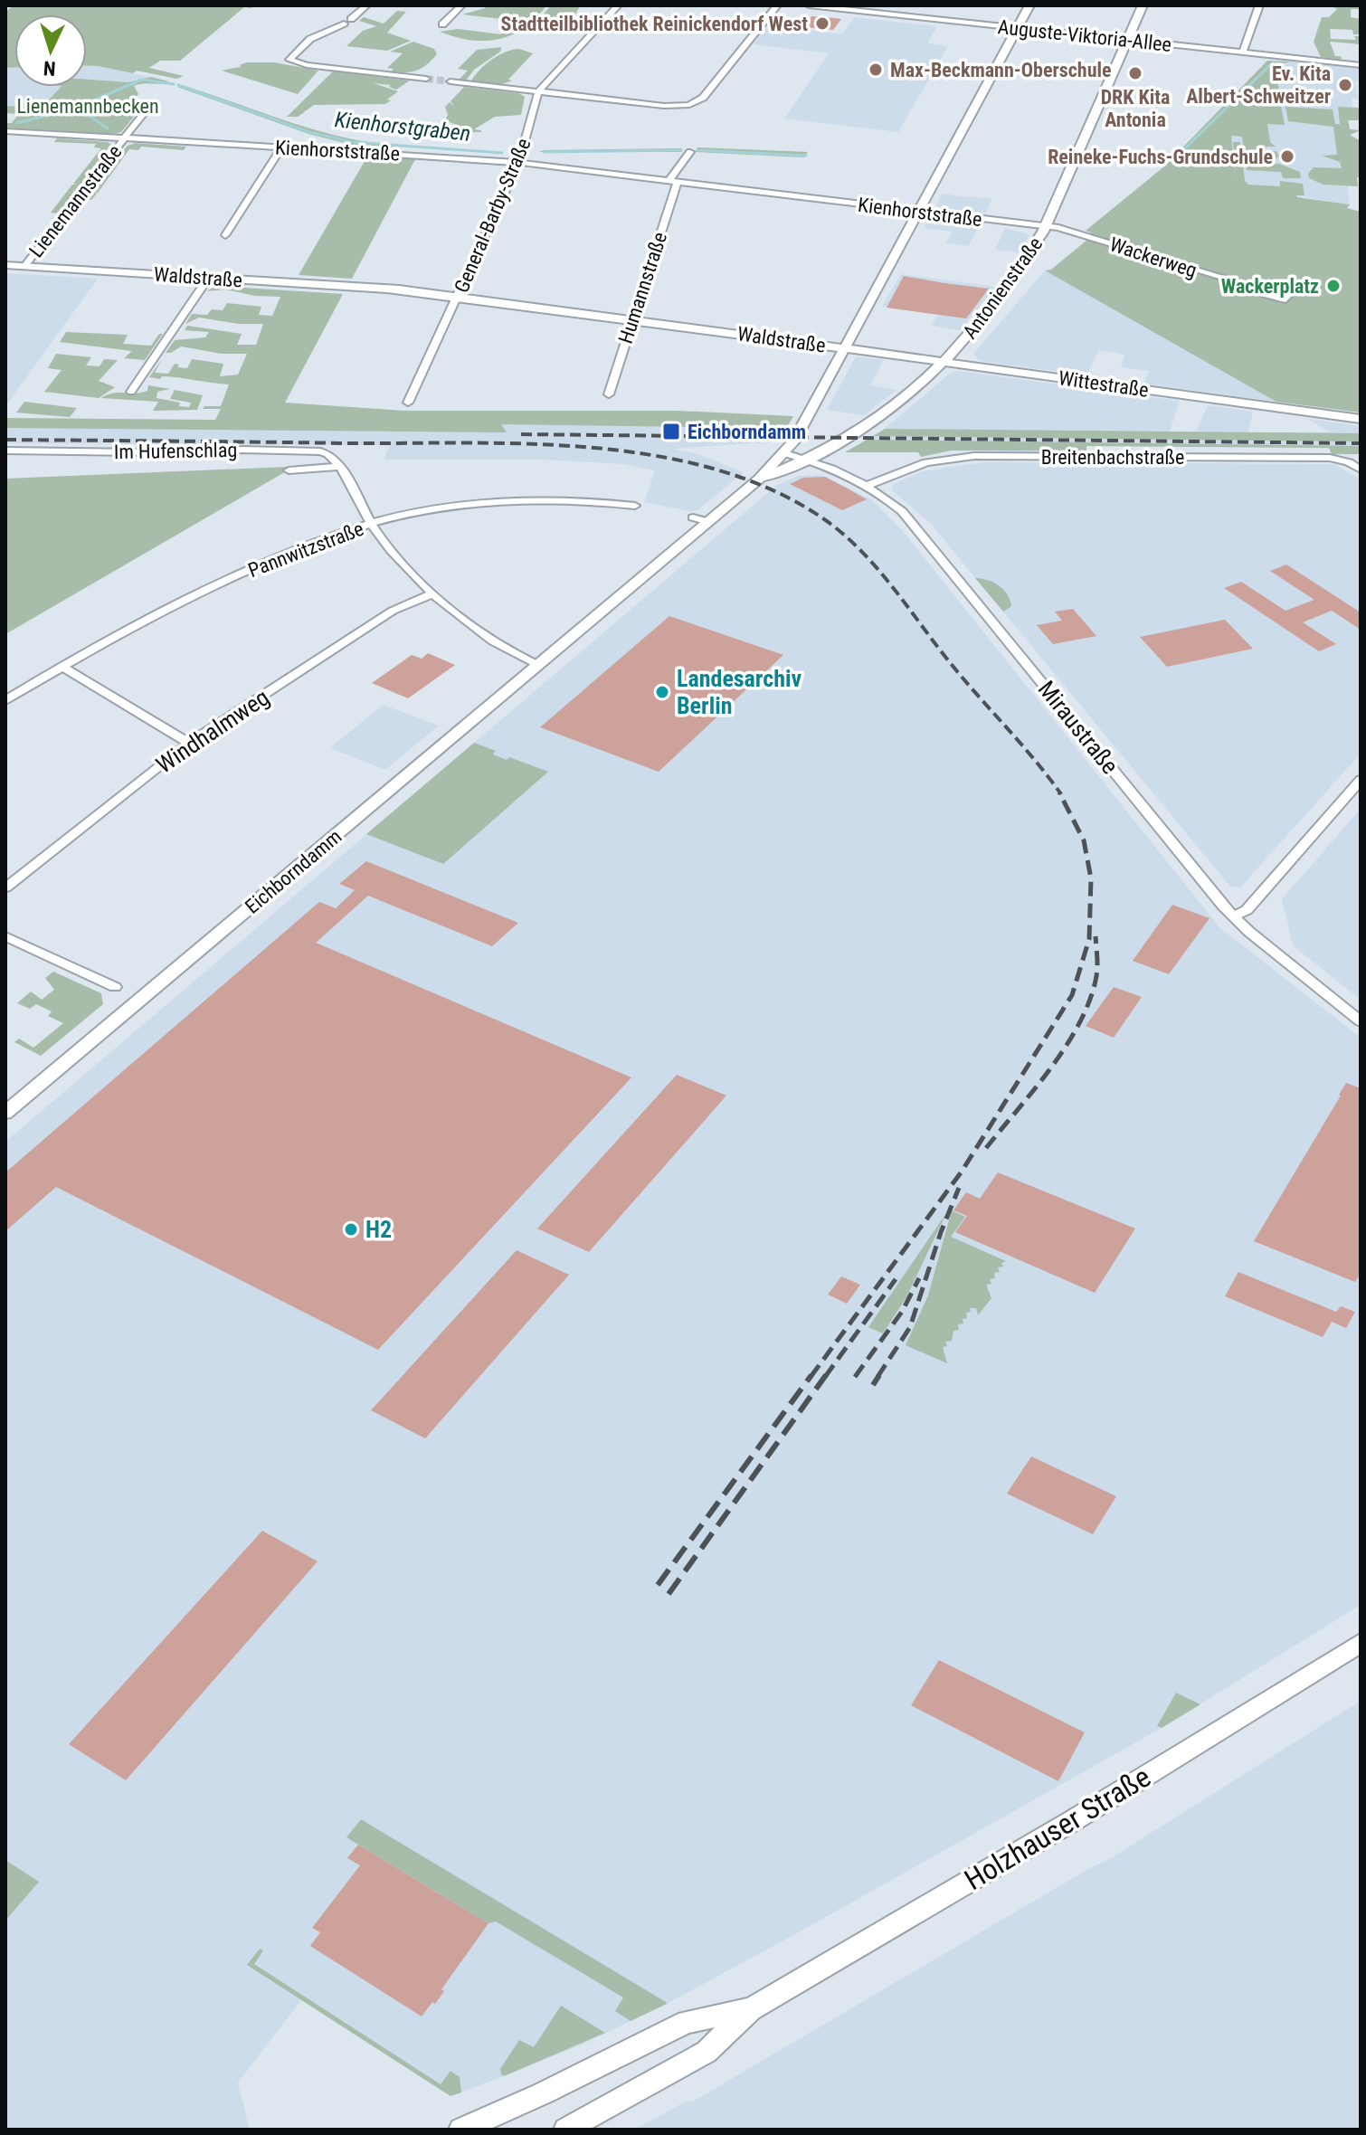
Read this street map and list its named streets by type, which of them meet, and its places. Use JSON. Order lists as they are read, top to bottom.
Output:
{
  "streets": {
    "main road": [
      "Waldstraße",
      "Antonienstraße",
      "Wittestraße",
      "Eichborndamm",
      "Holzhauser Straße"
    ],
    "street": [
      "Auguste-Viktoria-Allee",
      "Kienhorststraße",
      "Lienemannstraße",
      "General-Barby-Straße",
      "Wackerweg",
      "Humannstraße",
      "Im Hufenschlag",
      "Breitenbachstraße",
      "Pannwitzstraße",
      "Miraustraße",
      "Windhalmweg"
    ]
  },
  "crossings": [
    ["Auguste-Viktoria-Allee", "Antonienstraße"],
    ["Auguste-Viktoria-Allee", "Eichborndamm"],
    ["Kienhorststraße", "Lienemannstraße"],
    ["Kienhorststraße", "General-Barby-Straße"],
    ["Kienhorststraße", "Wackerweg"],
    ["Kienhorststraße", "Humannstraße"],
    ["Kienhorststraße", "Antonienstraße"],
    ["Kienhorststraße", "Eichborndamm"],
    ["Lienemannstraße", "Waldstraße"],
    ["General-Barby-Straße", "Waldstraße"],
    ["Waldstraße", "Humannstraße"],
    ["Waldstraße", "Wittestraße"],
    ["Waldstraße", "Eichborndamm"],
    ["Antonienstraße", "Wittestraße"],
    ["Antonienstraße", "Miraustraße"],
    ["Antonienstraße", "Eichborndamm"],
    ["Wittestraße", "Eichborndamm"],
    ["Breitenbachstraße", "Miraustraße"],
    ["Miraustraße", "Eichborndamm"]
  ],
  "water": ["Kienhorstgraben"],
  "parks": ["Lienemannbecken"],
  "places": {
    "other": [
      "Stadtteilbibliothek Reinickendorf West",
      "Max-Beckmann-Oberschule",
      "DRK Kita Antonia",
      "Ev. Kita Albert-Schweitzer",
      "Reineke-Fuchs-Grundschule",
      "Wackerplatz",
      "Landesarchiv Berlin",
      "H2"
    ],
    "transit": ["Eichborndamm"]
  },
  "north": "bottom"
}
